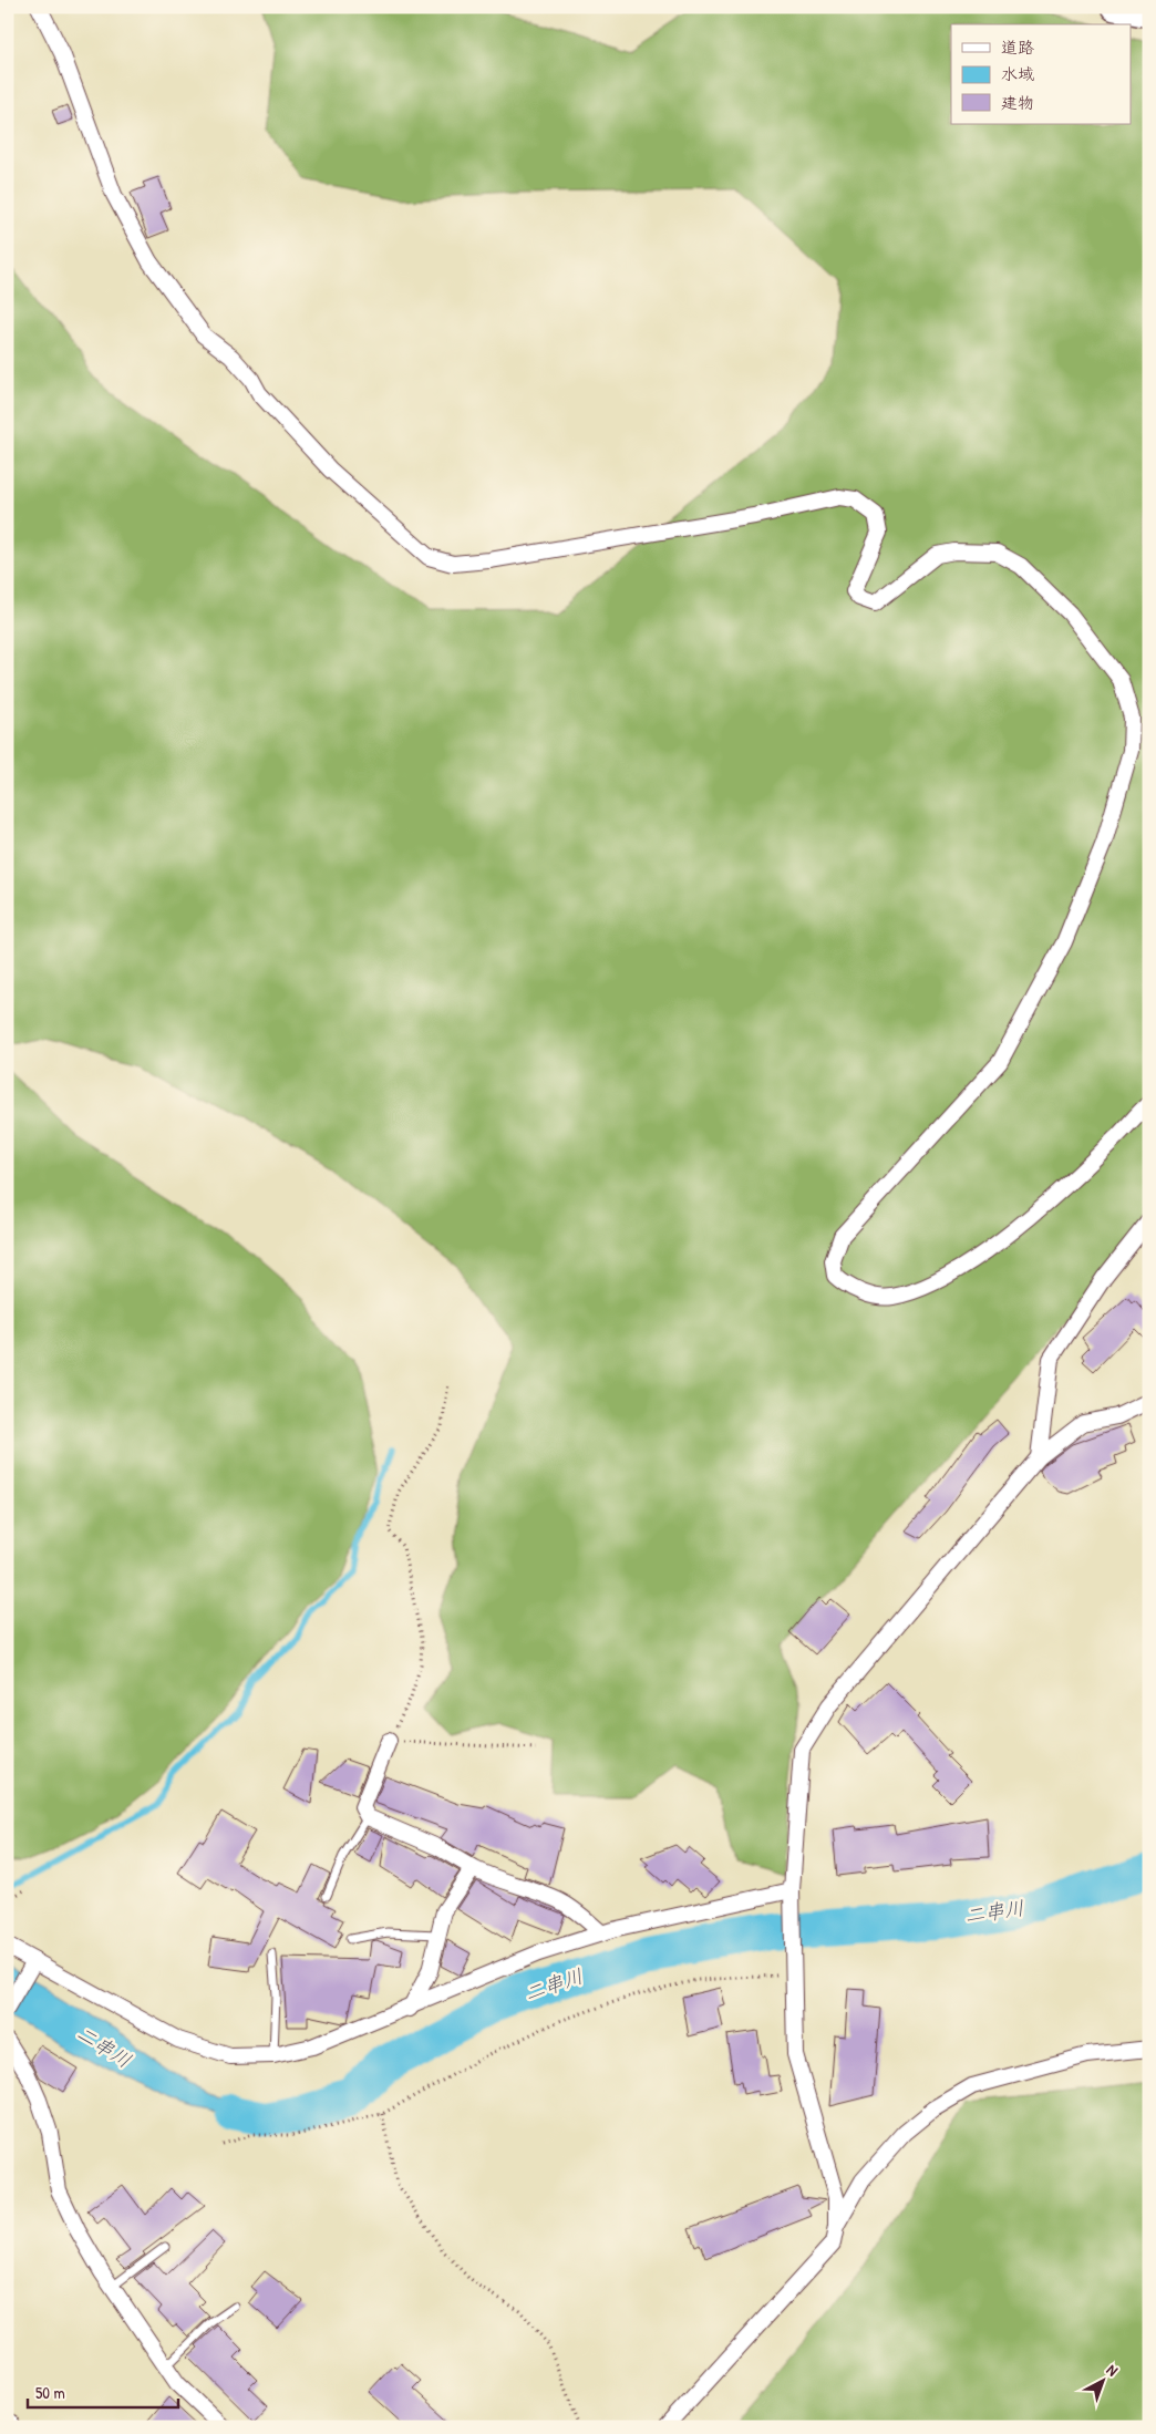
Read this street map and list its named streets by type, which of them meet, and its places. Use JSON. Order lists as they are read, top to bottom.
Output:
{
  "water": ["二串川"],
  "legend": ["道路", "水域", "建物"],
  "scale_bar": "50 m",
  "north": "top right"
}
